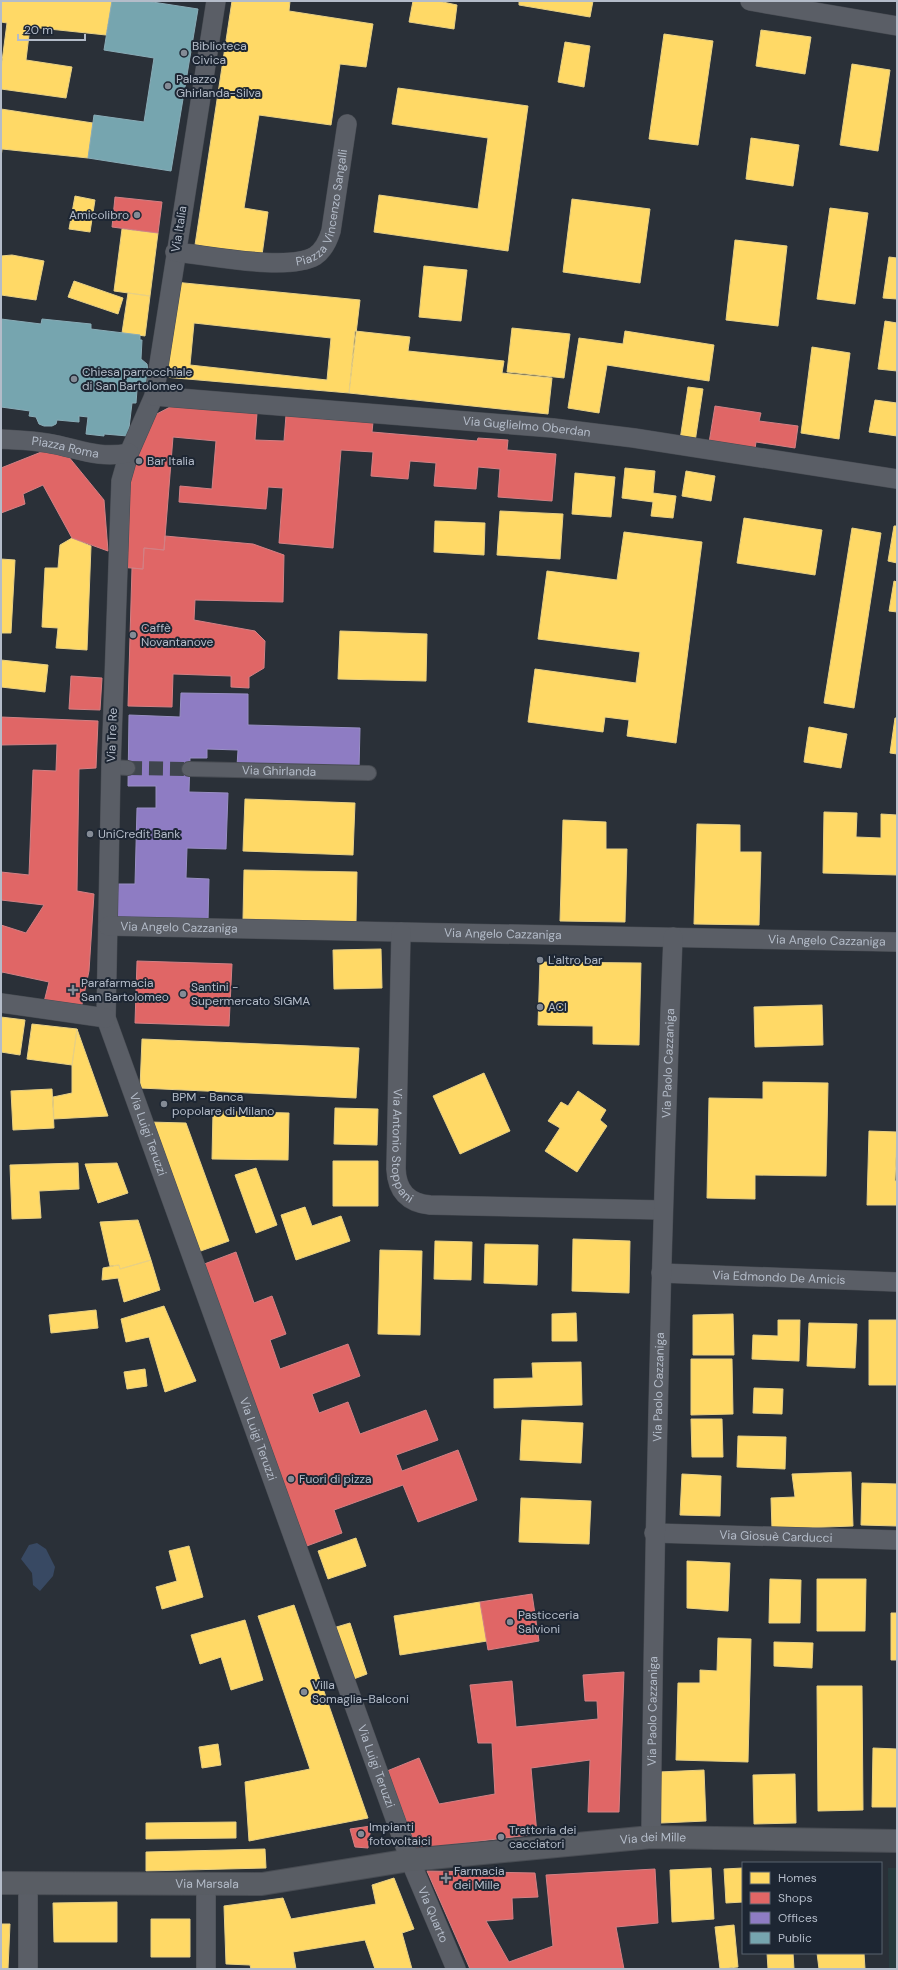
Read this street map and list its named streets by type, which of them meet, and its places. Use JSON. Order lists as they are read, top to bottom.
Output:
{
  "streets": {
    "main road": ["Via dei Mille", "Via Marsala"],
    "street": [
      "Piazza Vincenzo Sangalli",
      "Via Italia",
      "Via Guglielmo Oberdan",
      "Piazza Roma",
      "Via Tre Re",
      "Via Ghirlanda",
      "Via Angelo Cazzaniga",
      "Via Paolo Cazzaniga",
      "Via Luigi Teruzzi",
      "Via Antonio Stoppani",
      "Via Edmondo De Amicis",
      "Via Giosuè Carducci",
      "Via Quarto"
    ]
  },
  "crossings": [
    ["Piazza Vincenzo Sangalli", "Via Italia"],
    ["Via Italia", "Via Guglielmo Oberdan"],
    ["Via Italia", "Piazza Roma"],
    ["Via Italia", "Via Tre Re"],
    ["Piazza Roma", "Via Tre Re"],
    ["Via Tre Re", "Via Angelo Cazzaniga"],
    ["Via Tre Re", "Via Luigi Teruzzi"],
    ["Via Angelo Cazzaniga", "Via Paolo Cazzaniga"],
    ["Via Angelo Cazzaniga", "Via Antonio Stoppani"],
    ["Via Paolo Cazzaniga", "Via Antonio Stoppani"],
    ["Via Paolo Cazzaniga", "Via Edmondo De Amicis"],
    ["Via Paolo Cazzaniga", "Via Giosuè Carducci"],
    ["Via Paolo Cazzaniga", "Via dei Mille"],
    ["Via Luigi Teruzzi", "Via dei Mille"],
    ["Via Luigi Teruzzi", "Via Marsala"],
    ["Via Luigi Teruzzi", "Via Quarto"],
    ["Via dei Mille", "Via Marsala"],
    ["Via dei Mille", "Via Quarto"],
    ["Via Marsala", "Via Quarto"]
  ],
  "places": {
    "other": [
      "Biblioteca Civica",
      "Palazzo Ghirlanda-Silva",
      "Amicolibro",
      "Chiesa parrocchiale di San Bartolomeo",
      "Bar Italia",
      "Caffè Novantanove",
      "UniCredit Bank",
      "L'altro bar",
      "Santini - Supermercato SIGMA",
      "ACI",
      "BPM - Banca popolare di Milano",
      "Fuori di pizza",
      "Pasticceria Salvioni",
      "Villa Somaglia-Balconi",
      "Impianti fotovoltaici",
      "Trattoria dei cacciatori"
    ],
    "health": ["Parafarmacia San Bartolomeo", "Farmacia dei Mille"]
  },
  "legend": [
    "Homes",
    "Shops",
    "Offices",
    "Public"
  ],
  "scale_bar": "20 m"
}
